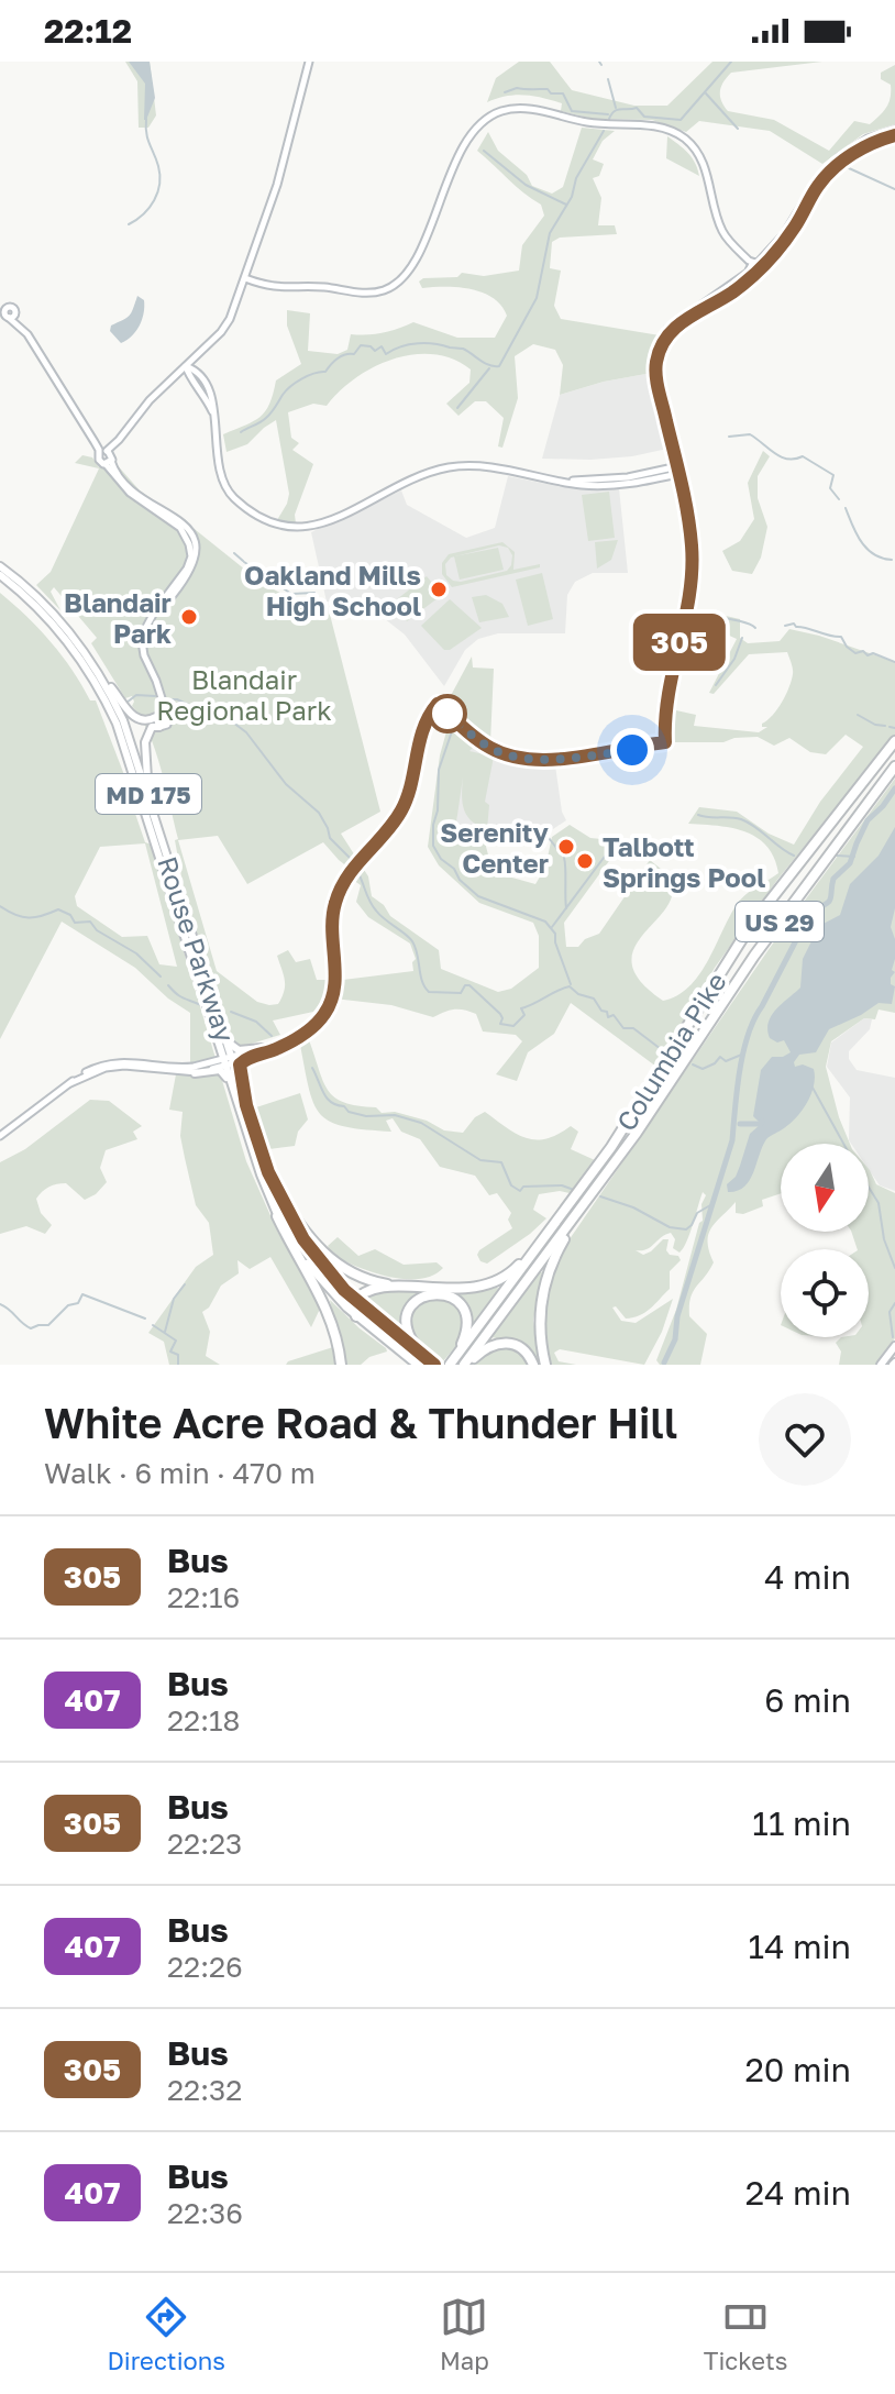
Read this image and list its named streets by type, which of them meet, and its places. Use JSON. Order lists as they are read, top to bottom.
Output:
{
  "streets": {
    "highway": ["US 29", "Columbia Pike"],
    "main road": ["MD 175", "Rouse Parkway"]
  },
  "parks": ["Blandair Regional Park"],
  "places": [
    "Oakland Mills High School",
    "Blandair Park",
    "Serenity Center",
    "Talbott Springs Pool"
  ],
  "lines": ["bus line 305"],
  "north": "bottom",
  "page": {
    "status": "22:12",
    "on_map": "305",
    "heading": ["White Acre Road & Thunder Hill", "Walk · 6 min · 470 m"],
    "list": [
      {
        "mark": "305",
        "name": "Bus",
        "note": "22:16",
        "value": "4 min"
      },
      {
        "mark": "407",
        "name": "Bus",
        "note": "22:18",
        "value": "6 min"
      },
      {
        "mark": "305",
        "name": "Bus",
        "note": "22:23",
        "value": "11 min"
      },
      {
        "mark": "407",
        "name": "Bus",
        "note": "22:26",
        "value": "14 min"
      },
      {
        "mark": "305",
        "name": "Bus",
        "note": "22:32",
        "value": "20 min"
      },
      {
        "mark": "407",
        "name": "Bus",
        "note": "22:36",
        "value": "24 min"
      }
    ],
    "tabs": ["Directions", "Map", "Tickets"]
  }
}
